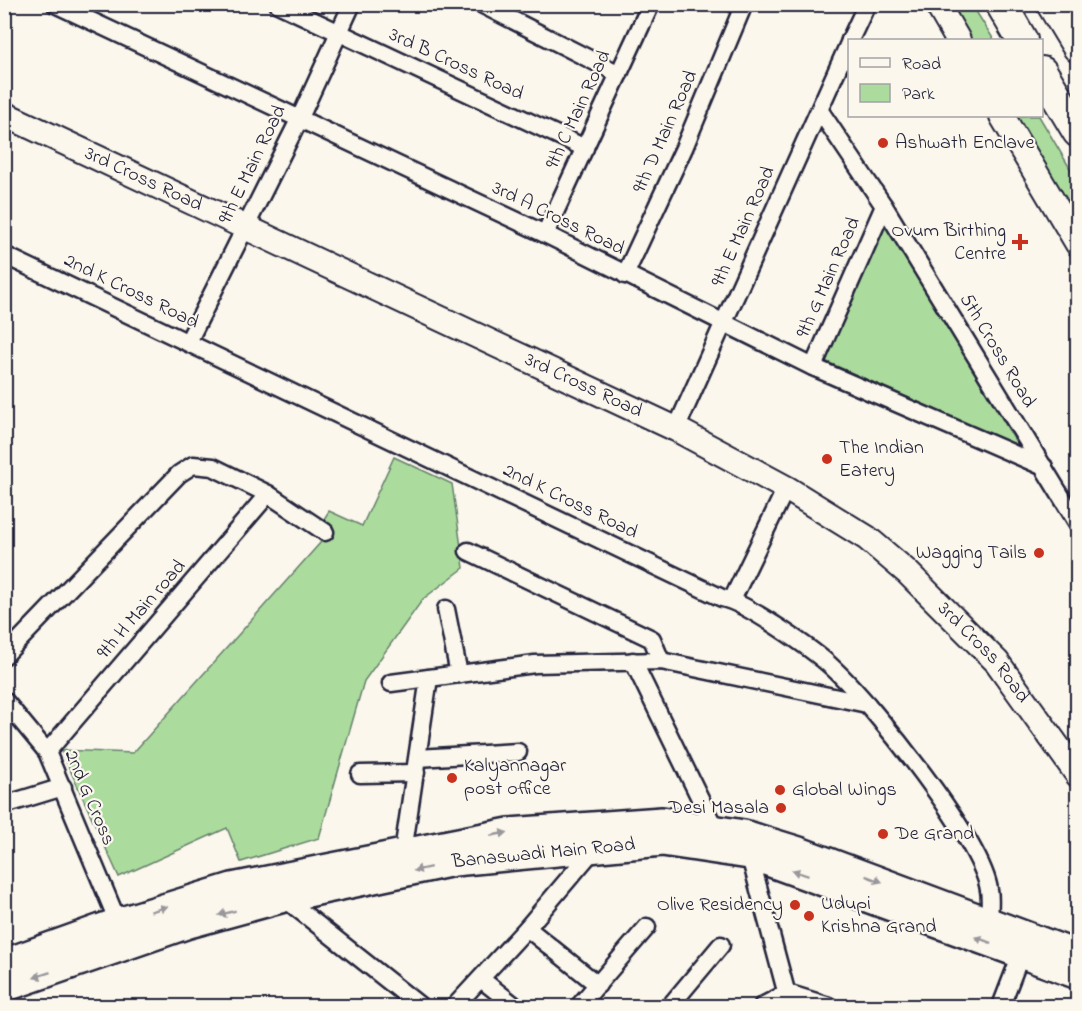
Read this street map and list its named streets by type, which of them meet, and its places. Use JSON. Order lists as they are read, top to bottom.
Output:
{
  "streets": {
    "main road": ["Banaswadi Main Road"],
    "street": [
      "3rd B Cross Road",
      "9th C Main Road",
      "9th D Main Road",
      "9th E Main Road",
      "3rd Cross Road",
      "3rd A Cross Road",
      "9th G Main Road",
      "2nd K Cross Road",
      "5th Cross Road",
      "9th H Main road",
      "2nd G Cross"
    ]
  },
  "crossings": [
    ["3rd B Cross Road", "9th C Main Road"],
    ["3rd B Cross Road", "9th E Main Road"],
    ["9th C Main Road", "3rd A Cross Road"],
    ["9th D Main Road", "3rd A Cross Road"],
    ["9th E Main Road", "3rd Cross Road"],
    ["9th E Main Road", "3rd A Cross Road"],
    ["9th E Main Road", "2nd K Cross Road"],
    ["9th E Main Road", "5th Cross Road"],
    ["3rd A Cross Road", "9th G Main Road"],
    ["3rd A Cross Road", "5th Cross Road"],
    ["9th G Main Road", "5th Cross Road"],
    ["2nd K Cross Road", "Banaswadi Main Road"],
    ["9th H Main road", "2nd G Cross"],
    ["2nd G Cross", "Banaswadi Main Road"]
  ],
  "places": {
    "other": [
      "Ashwath Enclave",
      "The Indian Eatery",
      "Wagging Tails",
      "Kalyannagar post office",
      "Global Wings",
      "Desi Masala",
      "De Grand",
      "Olive Residency",
      "Udupi Krishna Grand"
    ],
    "health": ["Ovum Birthing Centre"]
  },
  "legend": ["Road", "Park"]
}
